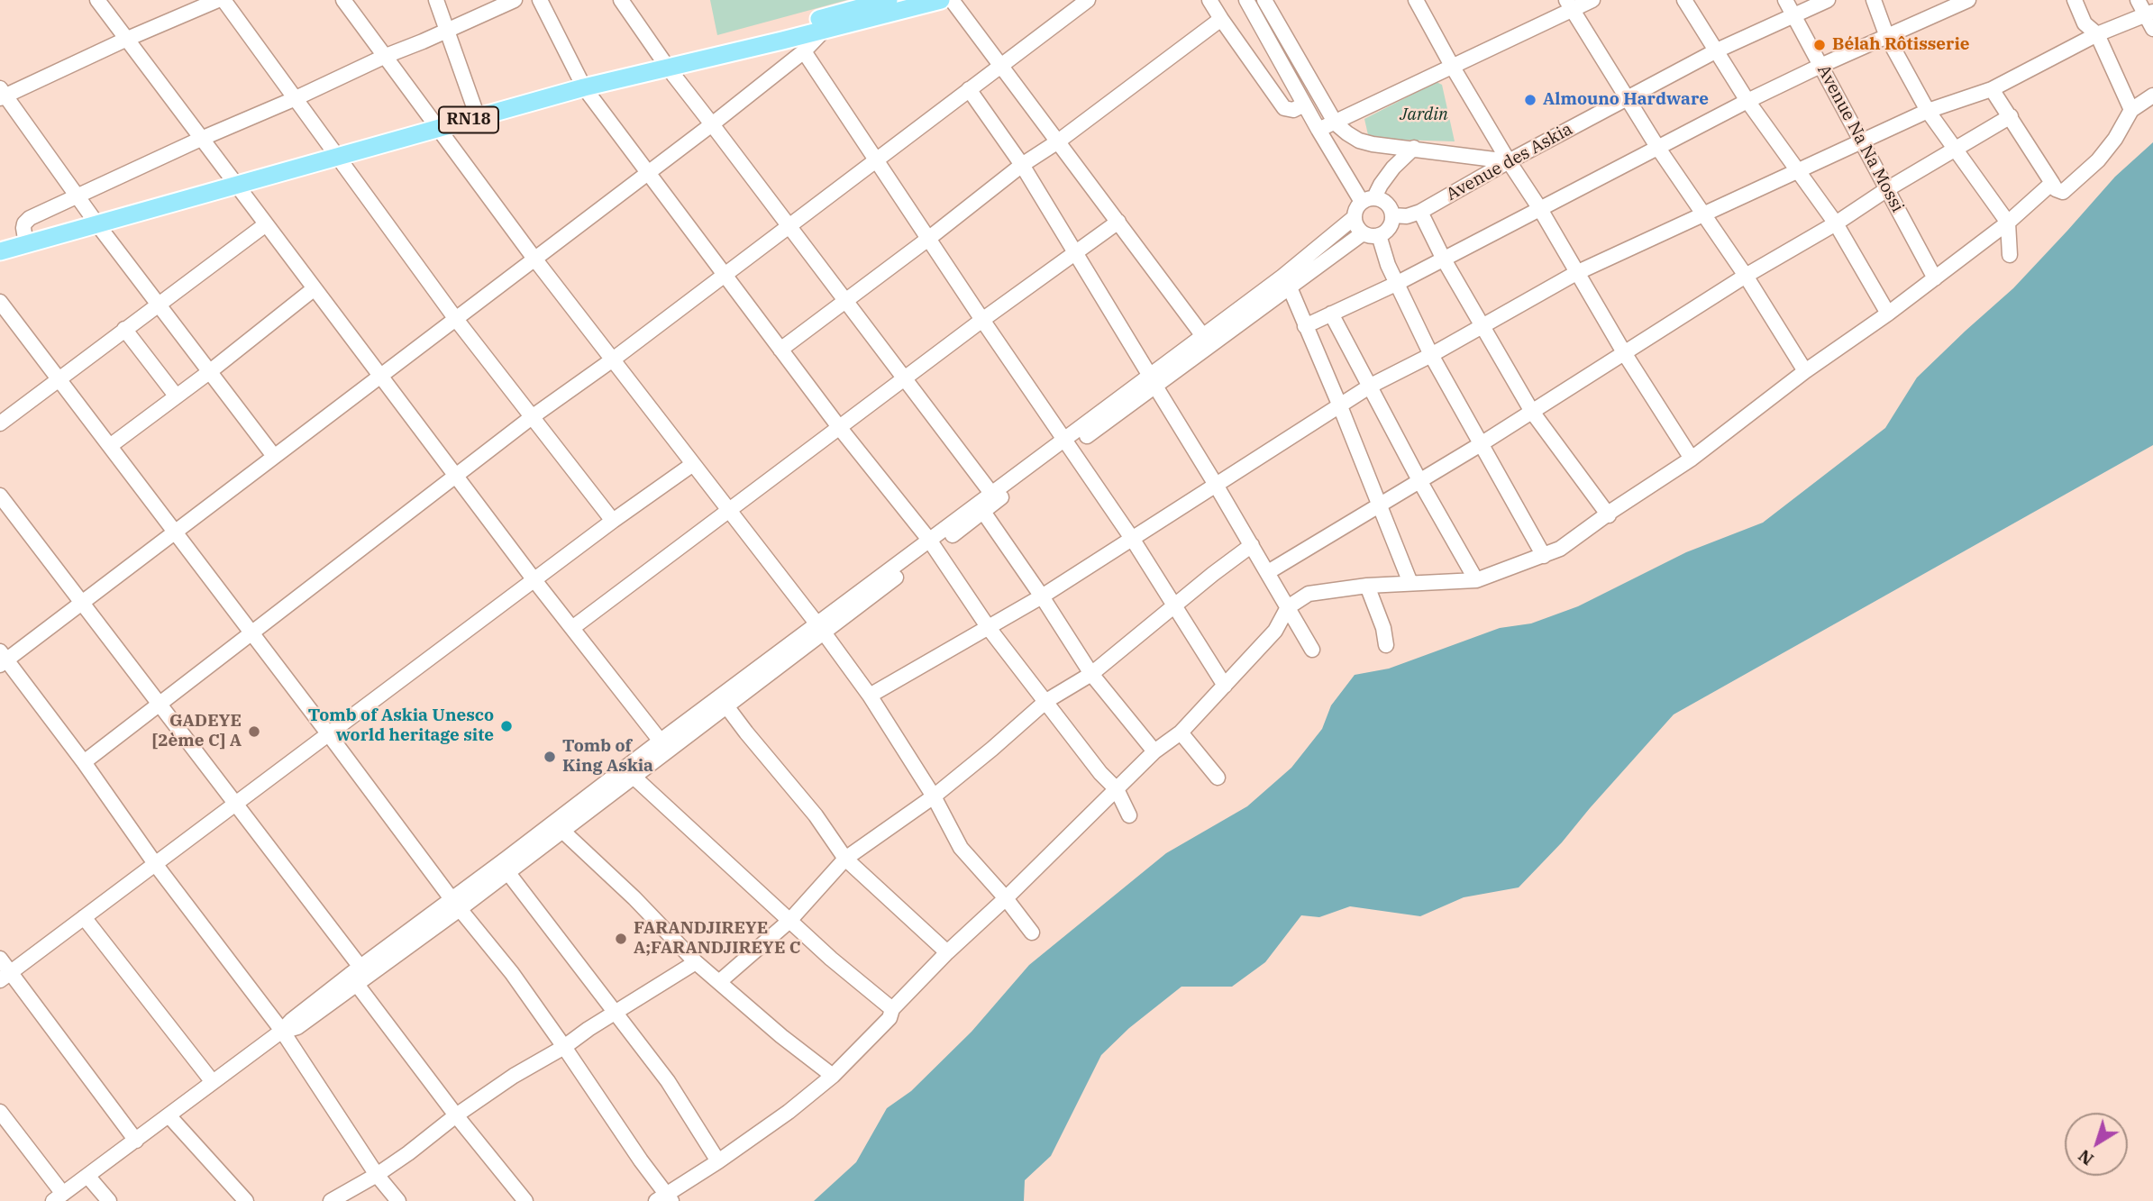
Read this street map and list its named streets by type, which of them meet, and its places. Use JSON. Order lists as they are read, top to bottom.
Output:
{
  "streets": {
    "main road": ["RN18"],
    "street": ["Avenue Na Na Mossi", "Avenue des Askia"]
  },
  "crossings": [
    ["Avenue Na Na Mossi", "Avenue des Askia"]
  ],
  "parks": ["Jardin"],
  "places": [
    "Bélah Rôtisserie",
    "Almouno Hardware",
    "Tomb of Askia Unesco world heritage site",
    "GADEYE [2ème C] A",
    "Tomb of King Askia",
    "FARANDJIREYE A;FARANDJIREYE C"
  ],
  "north": "bottom left"
}
